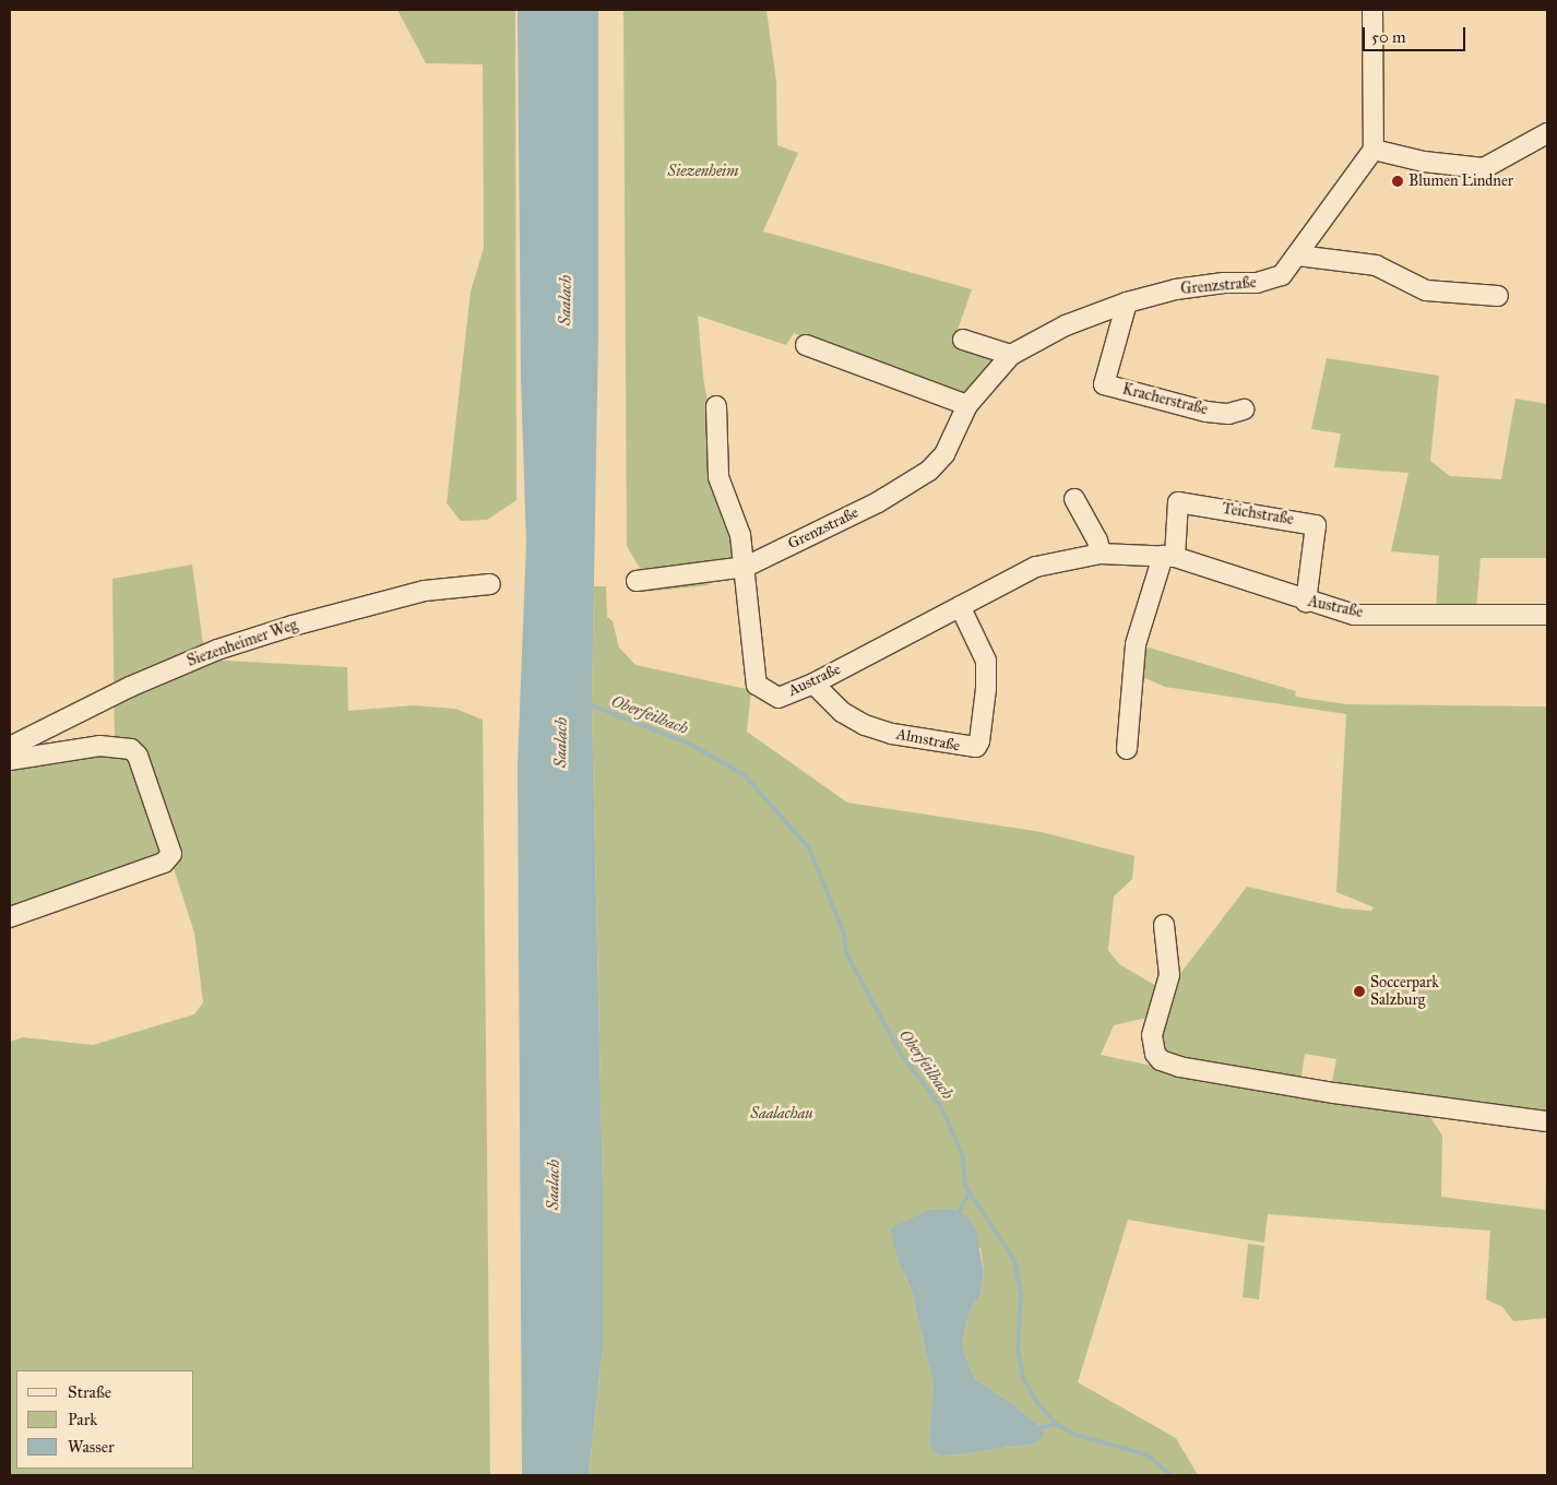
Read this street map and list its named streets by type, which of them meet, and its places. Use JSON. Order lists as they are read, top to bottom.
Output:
{
  "streets": {
    "street": [
      "Grenzstraße",
      "Kracherstraße",
      "Teichstraße",
      "Austraße",
      "Siezenheimer Weg",
      "Almstraße"
    ]
  },
  "crossings": [
    ["Grenzstraße", "Kracherstraße"],
    ["Grenzstraße", "Austraße"],
    ["Teichstraße", "Austraße"],
    ["Austraße", "Almstraße"]
  ],
  "water": ["Saalach", "Oberfeilbach"],
  "parks": ["Siezenheim", "Saalachau"],
  "places": ["Blumen Lindner", "Soccerpark Salzburg"],
  "legend": ["Straße", "Park", "Wasser"],
  "scale_bar": "50 m"
}
